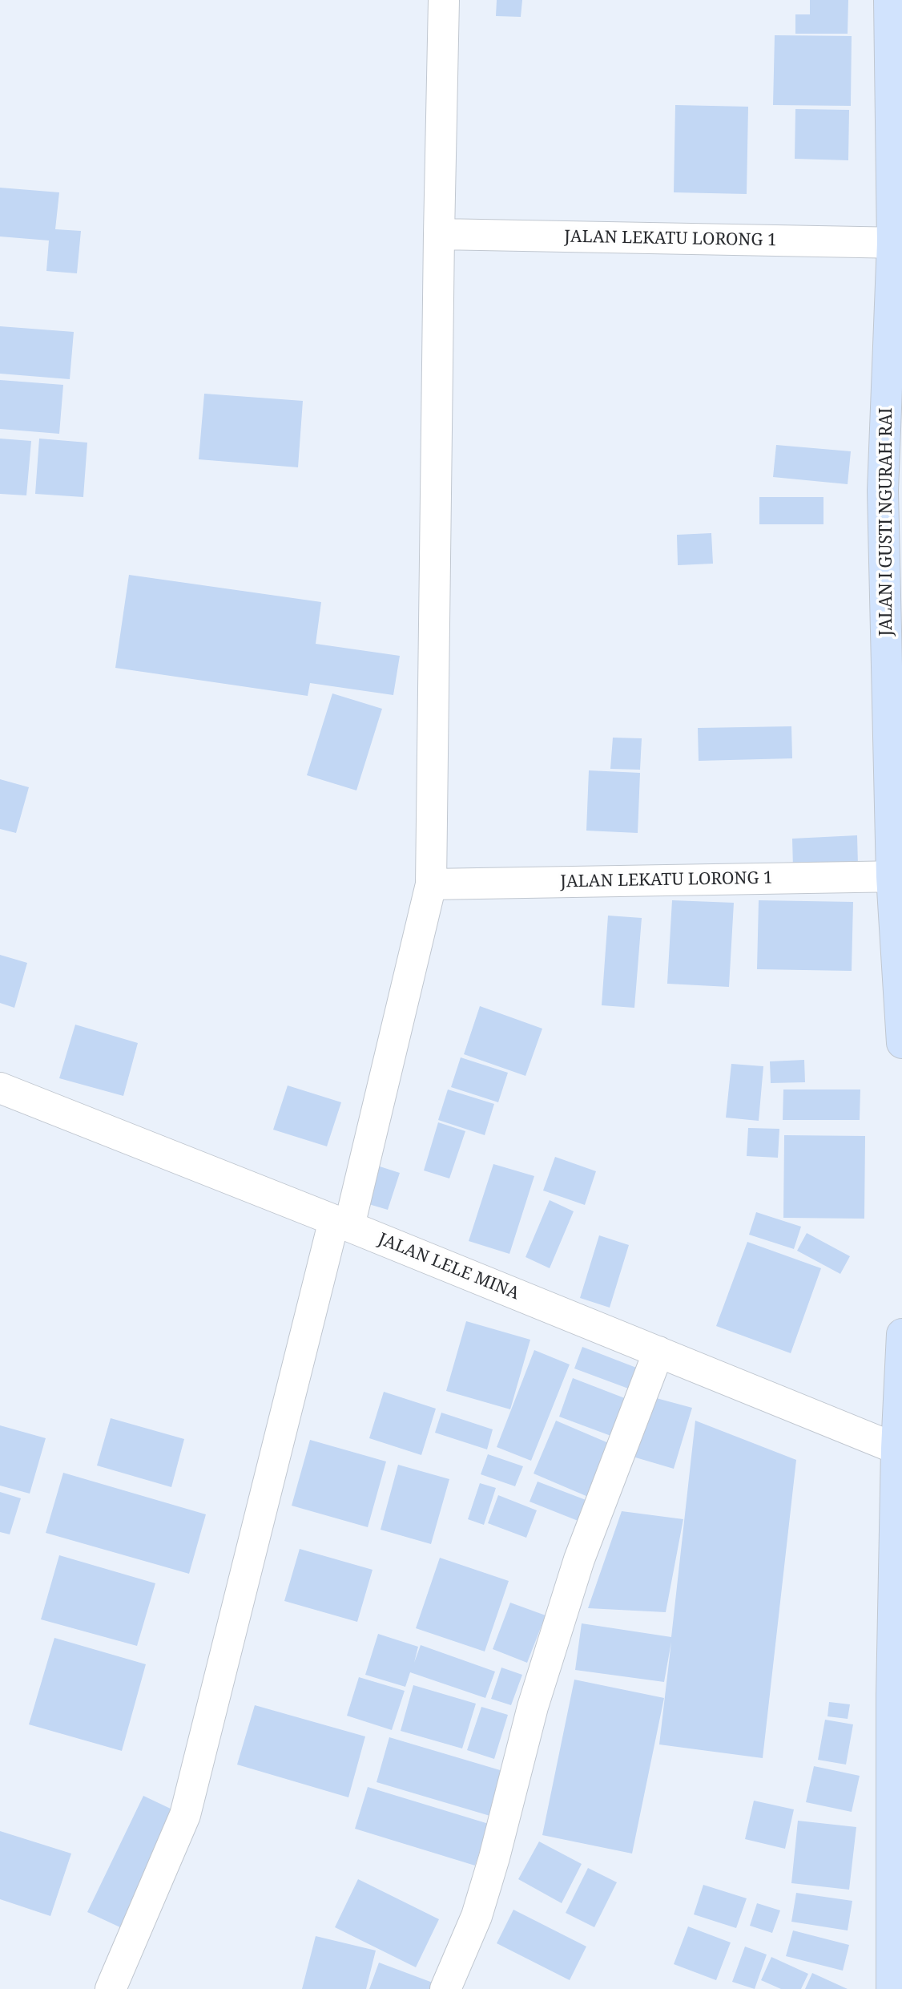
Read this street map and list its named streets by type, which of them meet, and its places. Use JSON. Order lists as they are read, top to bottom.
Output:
{
  "streets": {
    "main road": ["JALAN I GUSTI NGURAH RAI"],
    "street": ["JALAN LEKATU LORONG 1", "JALAN LELE MINA"]
  },
  "crossings": [
    ["JALAN LEKATU LORONG 1", "JALAN I GUSTI NGURAH RAI"]
  ]
}
